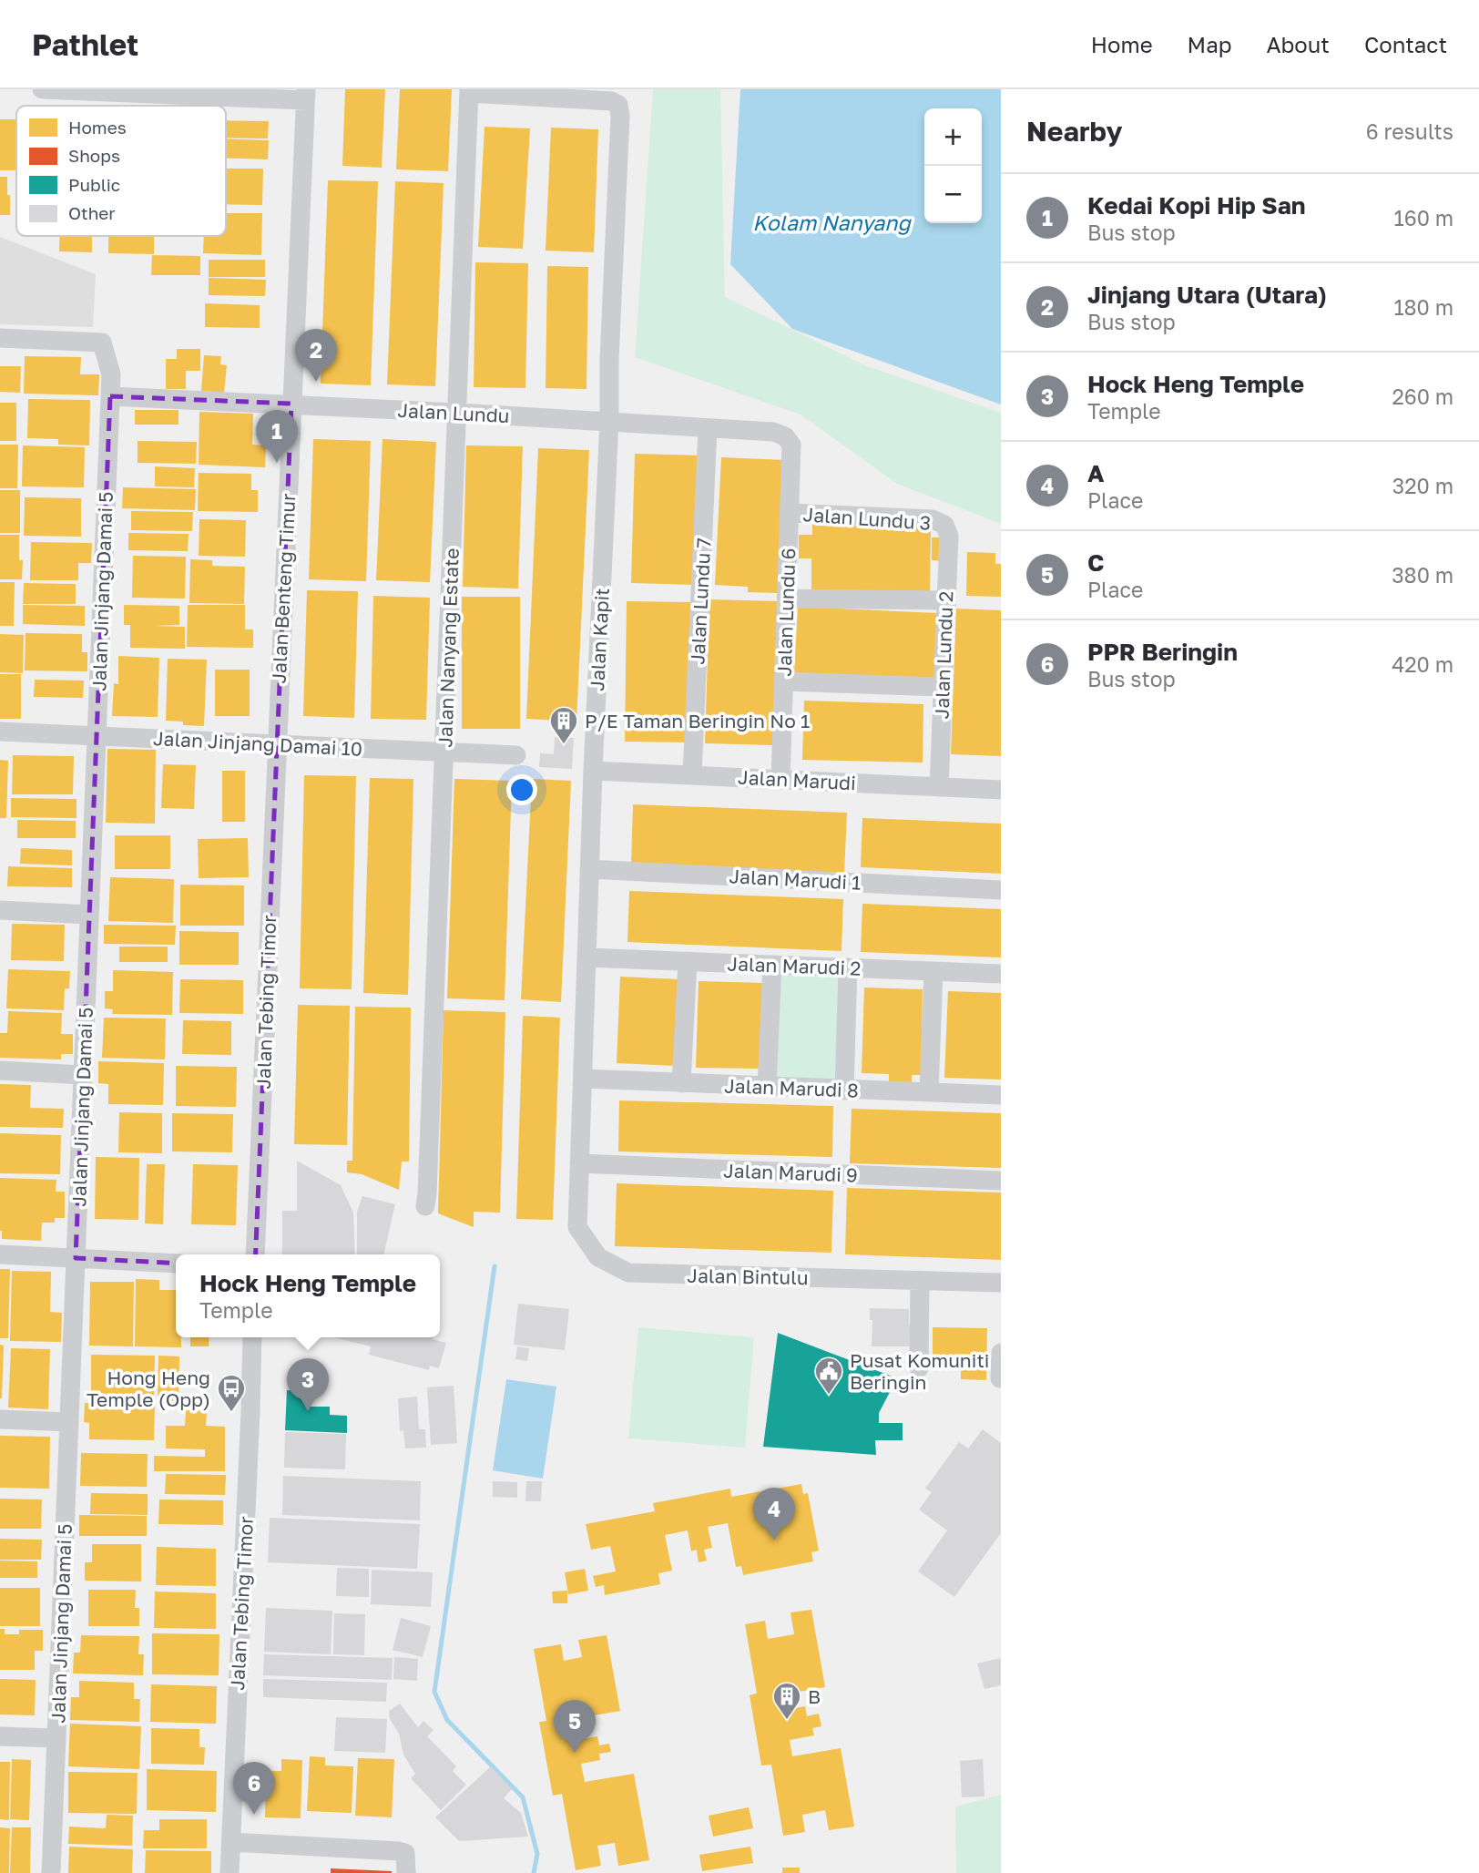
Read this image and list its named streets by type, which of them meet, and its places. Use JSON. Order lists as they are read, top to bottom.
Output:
{
  "streets": {
    "street": [
      "Jalan Lundu",
      "Jalan Lundu 3",
      "Jalan Benteng Timur",
      "Jalan Jinjang Damai 5",
      "Jalan Lundu 7",
      "Jalan Lundu 6",
      "Jalan Kapit",
      "Jalan Nanyang Estate",
      "Jalan Lundu 2",
      "Jalan Jinjang Damai 10",
      "Jalan Marudi",
      "Jalan Marudi 1",
      "Jalan Marudi 2",
      "Jalan Tebing Timor",
      "Jalan Marudi 8",
      "Jalan Marudi 9",
      "Jalan Bintulu"
    ]
  },
  "crossings": [
    ["Jalan Lundu", "Jalan Benteng Timur"],
    ["Jalan Lundu", "Jalan Jinjang Damai 5"],
    ["Jalan Lundu", "Jalan Lundu 7"],
    ["Jalan Lundu", "Jalan Lundu 6"],
    ["Jalan Lundu", "Jalan Kapit"],
    ["Jalan Lundu", "Jalan Nanyang Estate"],
    ["Jalan Lundu 3", "Jalan Lundu 6"],
    ["Jalan Lundu 3", "Jalan Lundu 2"],
    ["Jalan Benteng Timur", "Jalan Jinjang Damai 10"],
    ["Jalan Benteng Timur", "Jalan Tebing Timor"],
    ["Jalan Jinjang Damai 5", "Jalan Jinjang Damai 10"],
    ["Jalan Lundu 7", "Jalan Marudi"],
    ["Jalan Lundu 6", "Jalan Marudi"],
    ["Jalan Kapit", "Jalan Nanyang Estate"],
    ["Jalan Kapit", "Jalan Marudi"],
    ["Jalan Kapit", "Jalan Marudi 1"],
    ["Jalan Kapit", "Jalan Marudi 2"],
    ["Jalan Kapit", "Jalan Marudi 8"],
    ["Jalan Kapit", "Jalan Marudi 9"],
    ["Jalan Kapit", "Jalan Bintulu"],
    ["Jalan Nanyang Estate", "Jalan Jinjang Damai 10"],
    ["Jalan Lundu 2", "Jalan Marudi"],
    ["Jalan Jinjang Damai 10", "Jalan Tebing Timor"],
    ["Jalan Marudi 9", "Jalan Bintulu"]
  ],
  "water": ["Kolam Nanyang"],
  "places": {
    "building": ["P/E Taman Beringin No 1", "B"],
    "public building": ["Pusat Komuniti Beringin"],
    "bus stop": ["Hong Heng Temple (Opp)"]
  },
  "legend": [
    "Homes",
    "Shops",
    "Public",
    "Other"
  ],
  "page": {
    "header": "Pathlet",
    "nav": [
      "Home",
      "Map",
      "About",
      "Contact"
    ],
    "heading": ["Nearby", "6 results"],
    "map_buttons": ["+", "−"],
    "list": [
      {
        "mark": "1",
        "name": "Kedai Kopi Hip San",
        "note": "Bus stop",
        "value": "160 m"
      },
      {
        "mark": "2",
        "name": "Jinjang Utara (Utara)",
        "note": "Bus stop",
        "value": "180 m"
      },
      {
        "mark": "3",
        "name": "Hock Heng Temple",
        "note": "Temple",
        "value": "260 m"
      },
      {
        "mark": "4",
        "name": "A",
        "note": "Place",
        "value": "320 m"
      },
      {
        "mark": "5",
        "name": "C",
        "note": "Place",
        "value": "380 m"
      },
      {
        "mark": "6",
        "name": "PPR Beringin",
        "note": "Bus stop",
        "value": "420 m"
      }
    ],
    "pins": [
      "2",
      "1",
      "3",
      "4",
      "5",
      "6"
    ],
    "popup": ["Hock Heng Temple", "Temple"]
  }
}
